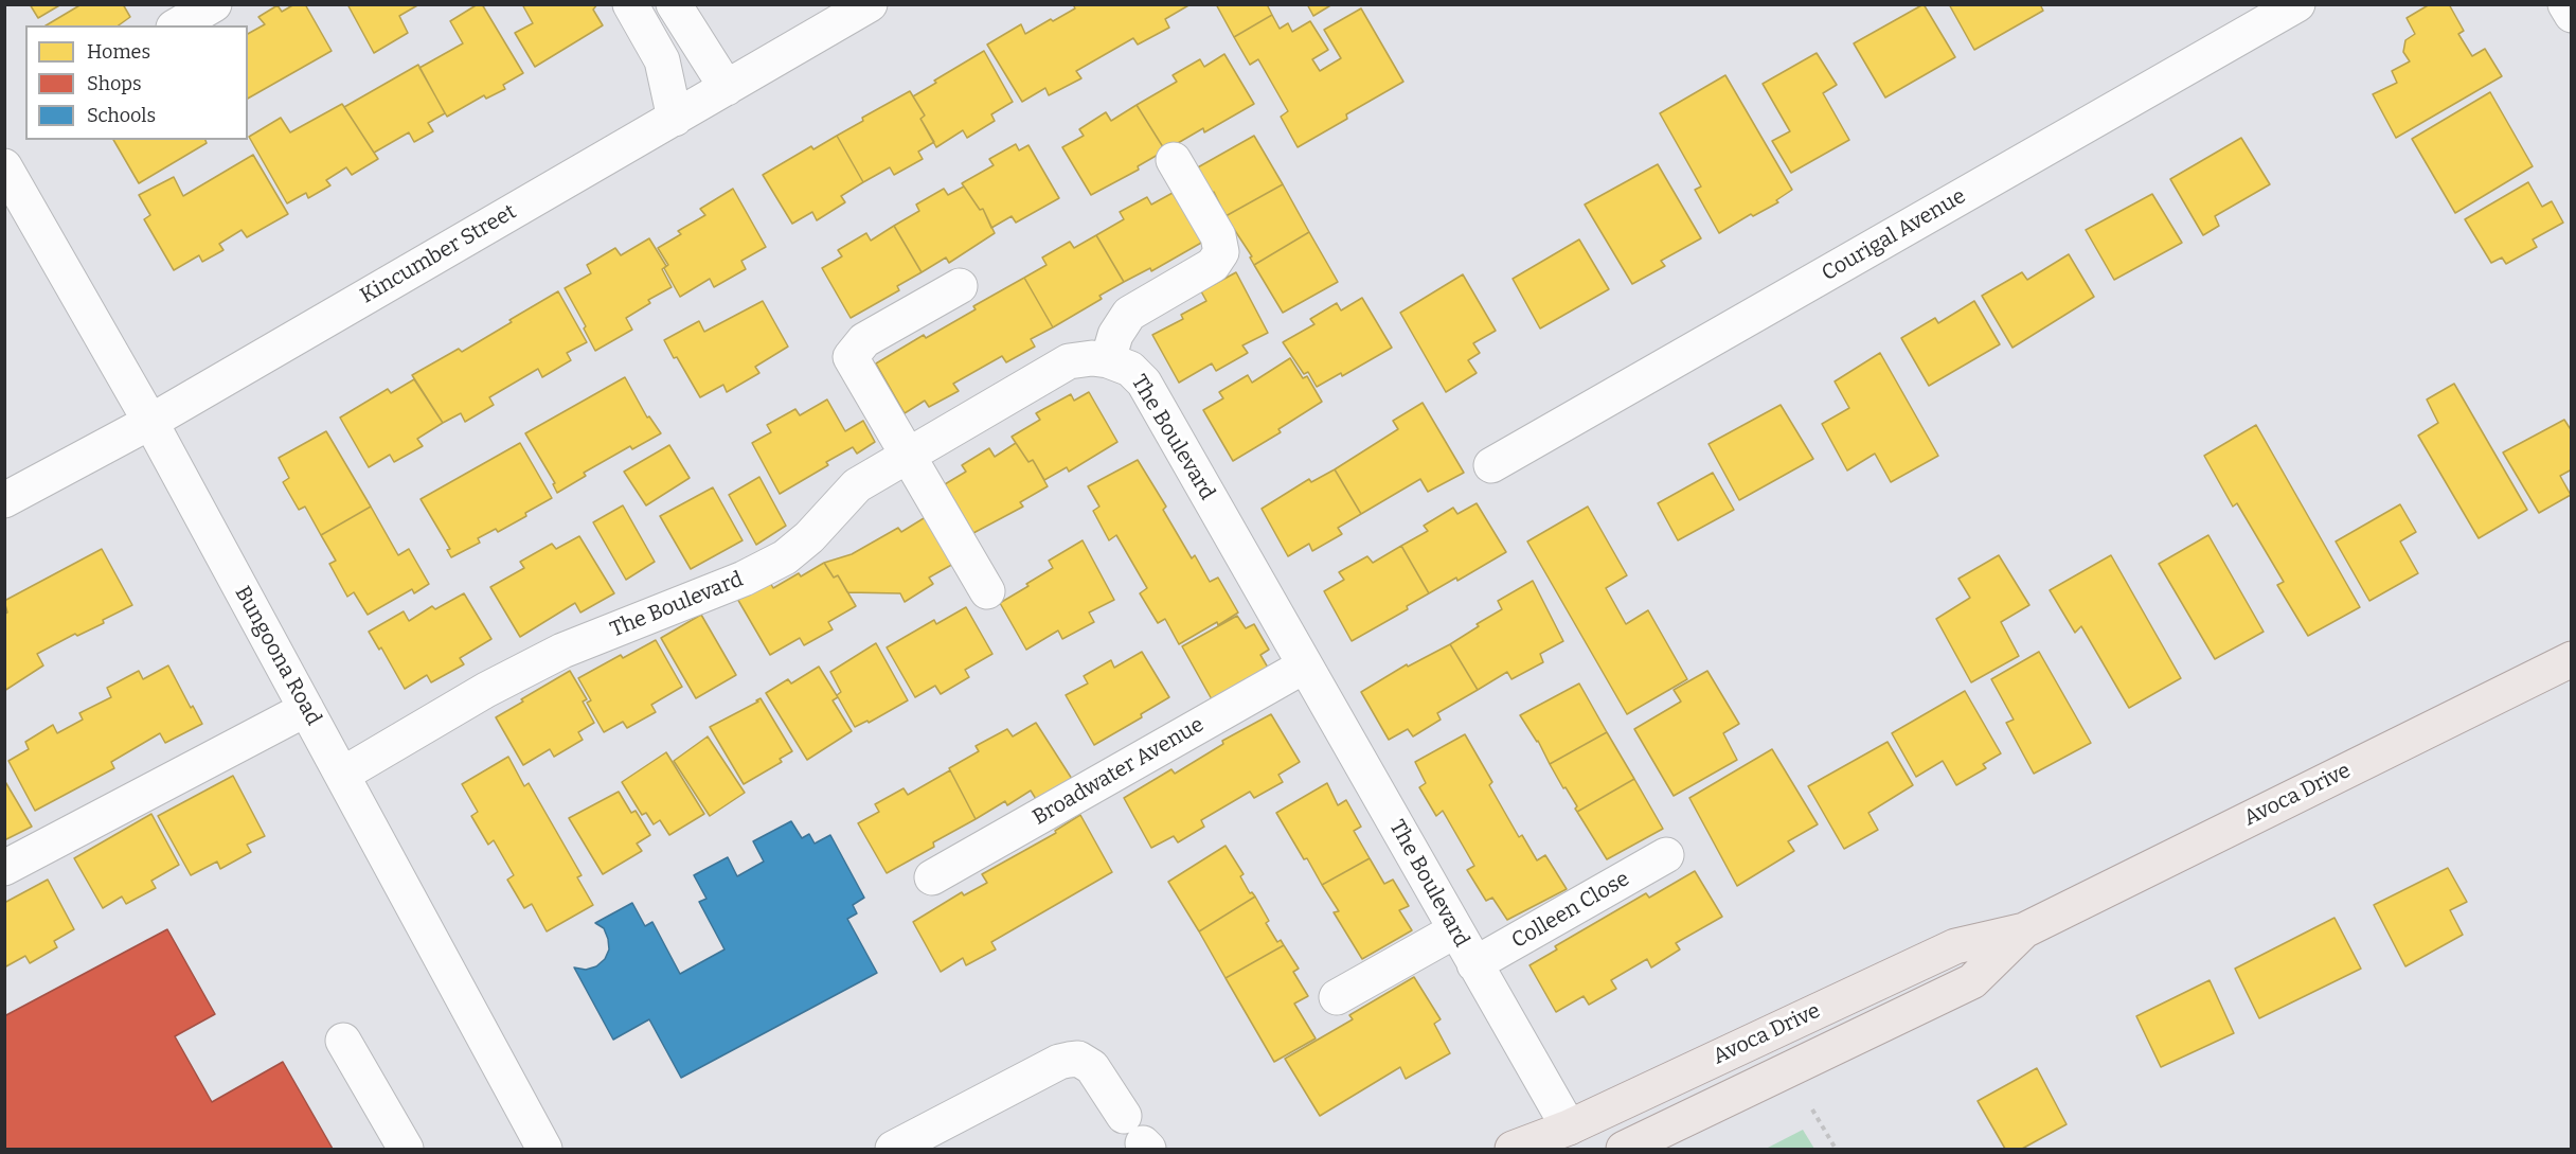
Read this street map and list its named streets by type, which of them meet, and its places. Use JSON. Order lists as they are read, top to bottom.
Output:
{
  "streets": {
    "main road": ["Avoca Drive"],
    "street": [
      "Courigal Avenue",
      "Kincumber Street",
      "The Boulevard",
      "Bungoona Road",
      "Broadwater Avenue",
      "Colleen Close"
    ]
  },
  "crossings": [
    ["Kincumber Street", "Bungoona Road"],
    ["The Boulevard", "Bungoona Road"],
    ["The Boulevard", "Broadwater Avenue"],
    ["The Boulevard", "Avoca Drive"],
    ["The Boulevard", "Colleen Close"]
  ],
  "legend": ["Homes", "Shops", "Schools"]
}
